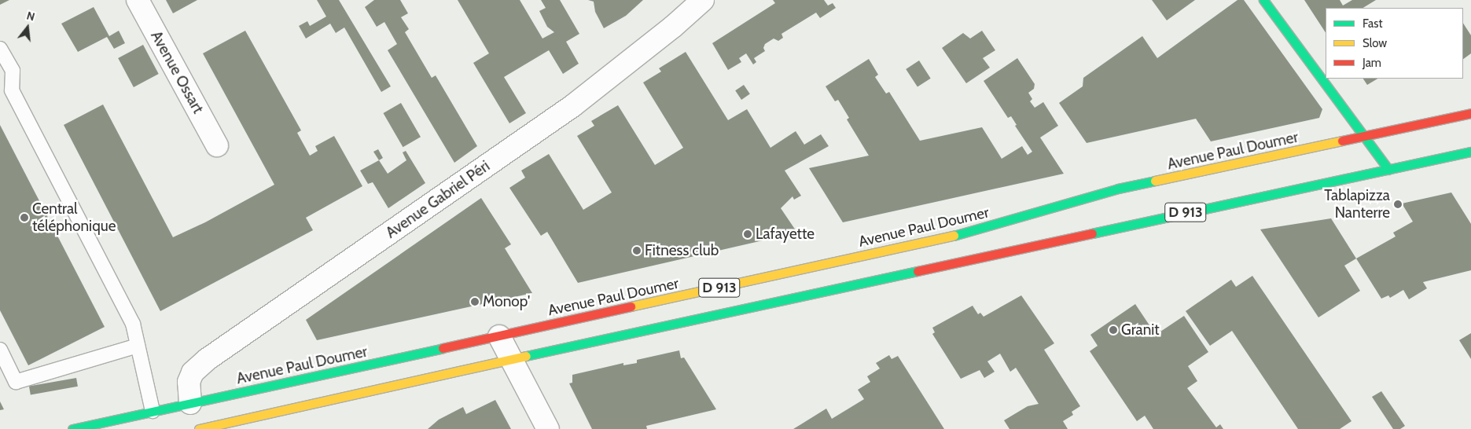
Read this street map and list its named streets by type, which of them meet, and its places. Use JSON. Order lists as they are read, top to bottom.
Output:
{
  "streets": {
    "main road": ["Avenue Paul Doumer", "D 913"],
    "street": ["Avenue Ossart", "Avenue Gabriel Péri"]
  },
  "crossings": [
    ["Avenue Paul Doumer", "Avenue Gabriel Péri"],
    ["Avenue Paul Doumer", "D 913"]
  ],
  "places": [
    "Tablapizza Nanterre",
    "Central téléphonique",
    "Lafayette",
    "Fitness club",
    "Monop'",
    "Granit"
  ],
  "legend": ["Fast", "Slow", "Jam"],
  "north": "top"
}
